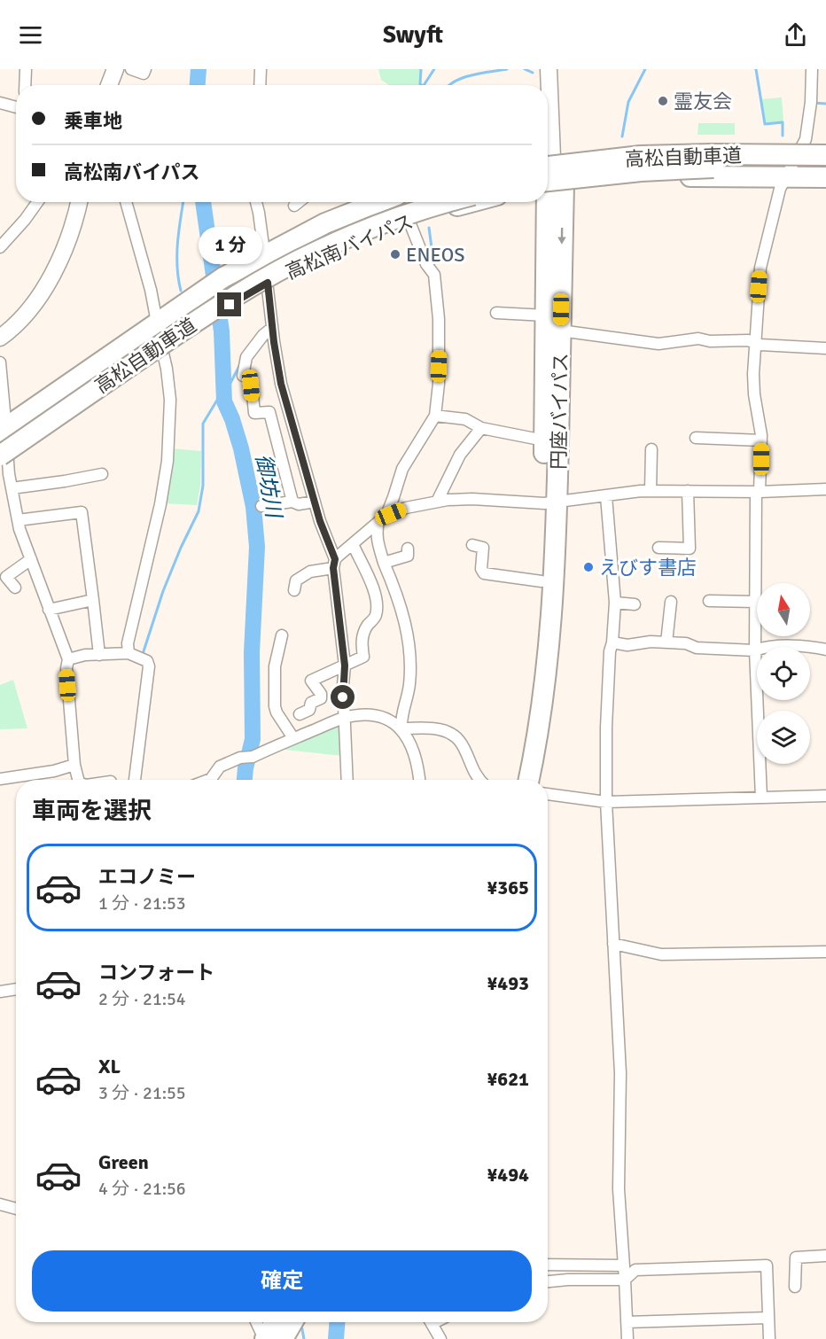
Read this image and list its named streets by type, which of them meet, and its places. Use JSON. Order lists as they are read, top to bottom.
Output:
{
  "streets": {
    "highway": ["高松自動車道", "高松南バイパス", "円座バイパス"]
  },
  "crossings": [
    ["高松自動車道", "高松南バイパス"]
  ],
  "water": ["御坊川"],
  "places": ["霊友会", "ENEOS", "えびす書店"],
  "north": "top",
  "page": {
    "header": "Swyft",
    "banner": ["乗車地", "高松南バイパス"],
    "bubble": "1 分",
    "heading": "車両を選択",
    "list": [
      {
        "name": "エコノミー",
        "note": "1 分 · 21:53",
        "value": "¥365"
      },
      {
        "name": "コンフォート",
        "note": "2 分 · 21:54",
        "value": "¥493"
      },
      {
        "name": "XL",
        "note": "3 分 · 21:55",
        "value": "¥621"
      },
      {
        "name": "Green",
        "note": "4 分 · 21:56",
        "value": "¥494"
      }
    ],
    "buttons": "確定"
  }
}
